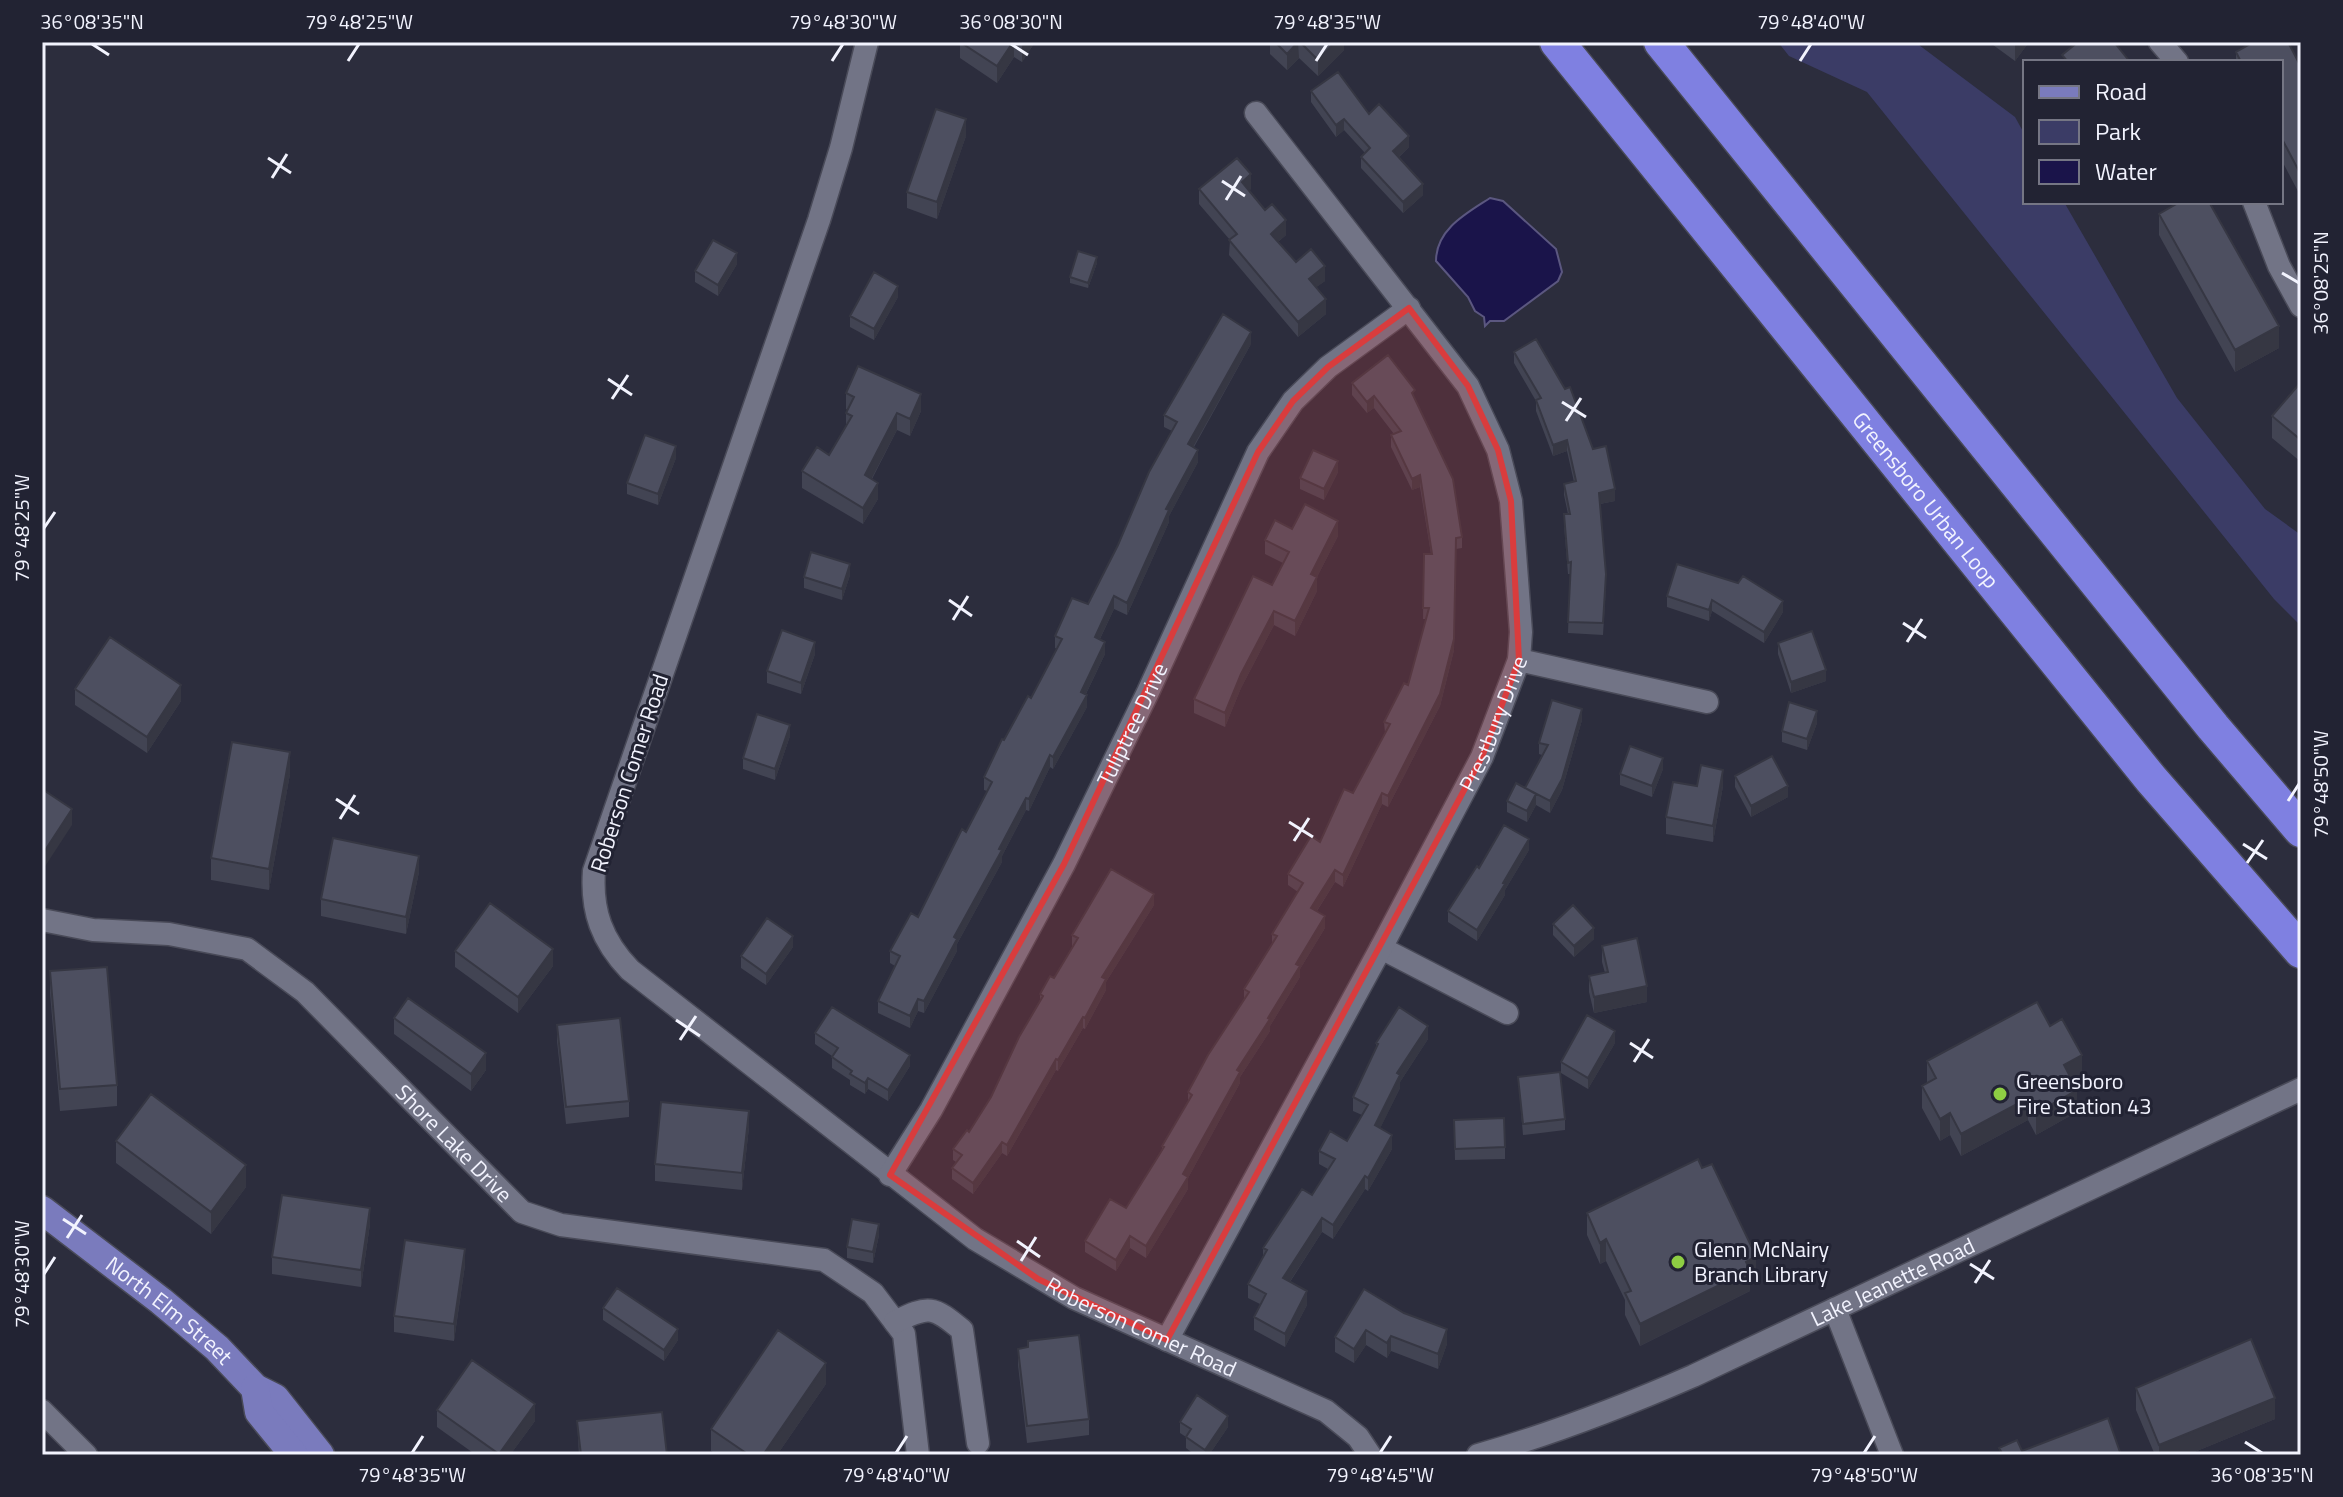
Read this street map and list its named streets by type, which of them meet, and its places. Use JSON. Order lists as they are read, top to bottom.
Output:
{
  "streets": {
    "highway": ["Greensboro Urban Loop"],
    "main road": ["North Elm Street"],
    "street": [
      "Prestbury Drive",
      "Tuliptree Drive",
      "Roberson Comer Road",
      "Shore Lake Drive",
      "Lake Jeanette Road"
    ]
  },
  "crossings": [
    ["Prestbury Drive", "Tuliptree Drive"],
    ["Prestbury Drive", "Roberson Comer Road"],
    ["Tuliptree Drive", "Roberson Comer Road"]
  ],
  "places": ["Greensboro Fire Station 43", "Glenn McNairy Branch Library"],
  "legend": ["Road", "Park", "Water"],
  "coordinates": [
    "36°08'35\"N",
    "79°48'25\"W",
    "79°48'30\"W",
    "36°08'30\"N",
    "79°48'35\"W",
    "79°48'40\"W",
    "36°08'25\"N",
    "79°48'50\"W",
    "79°48'45\"W"
  ]
}
